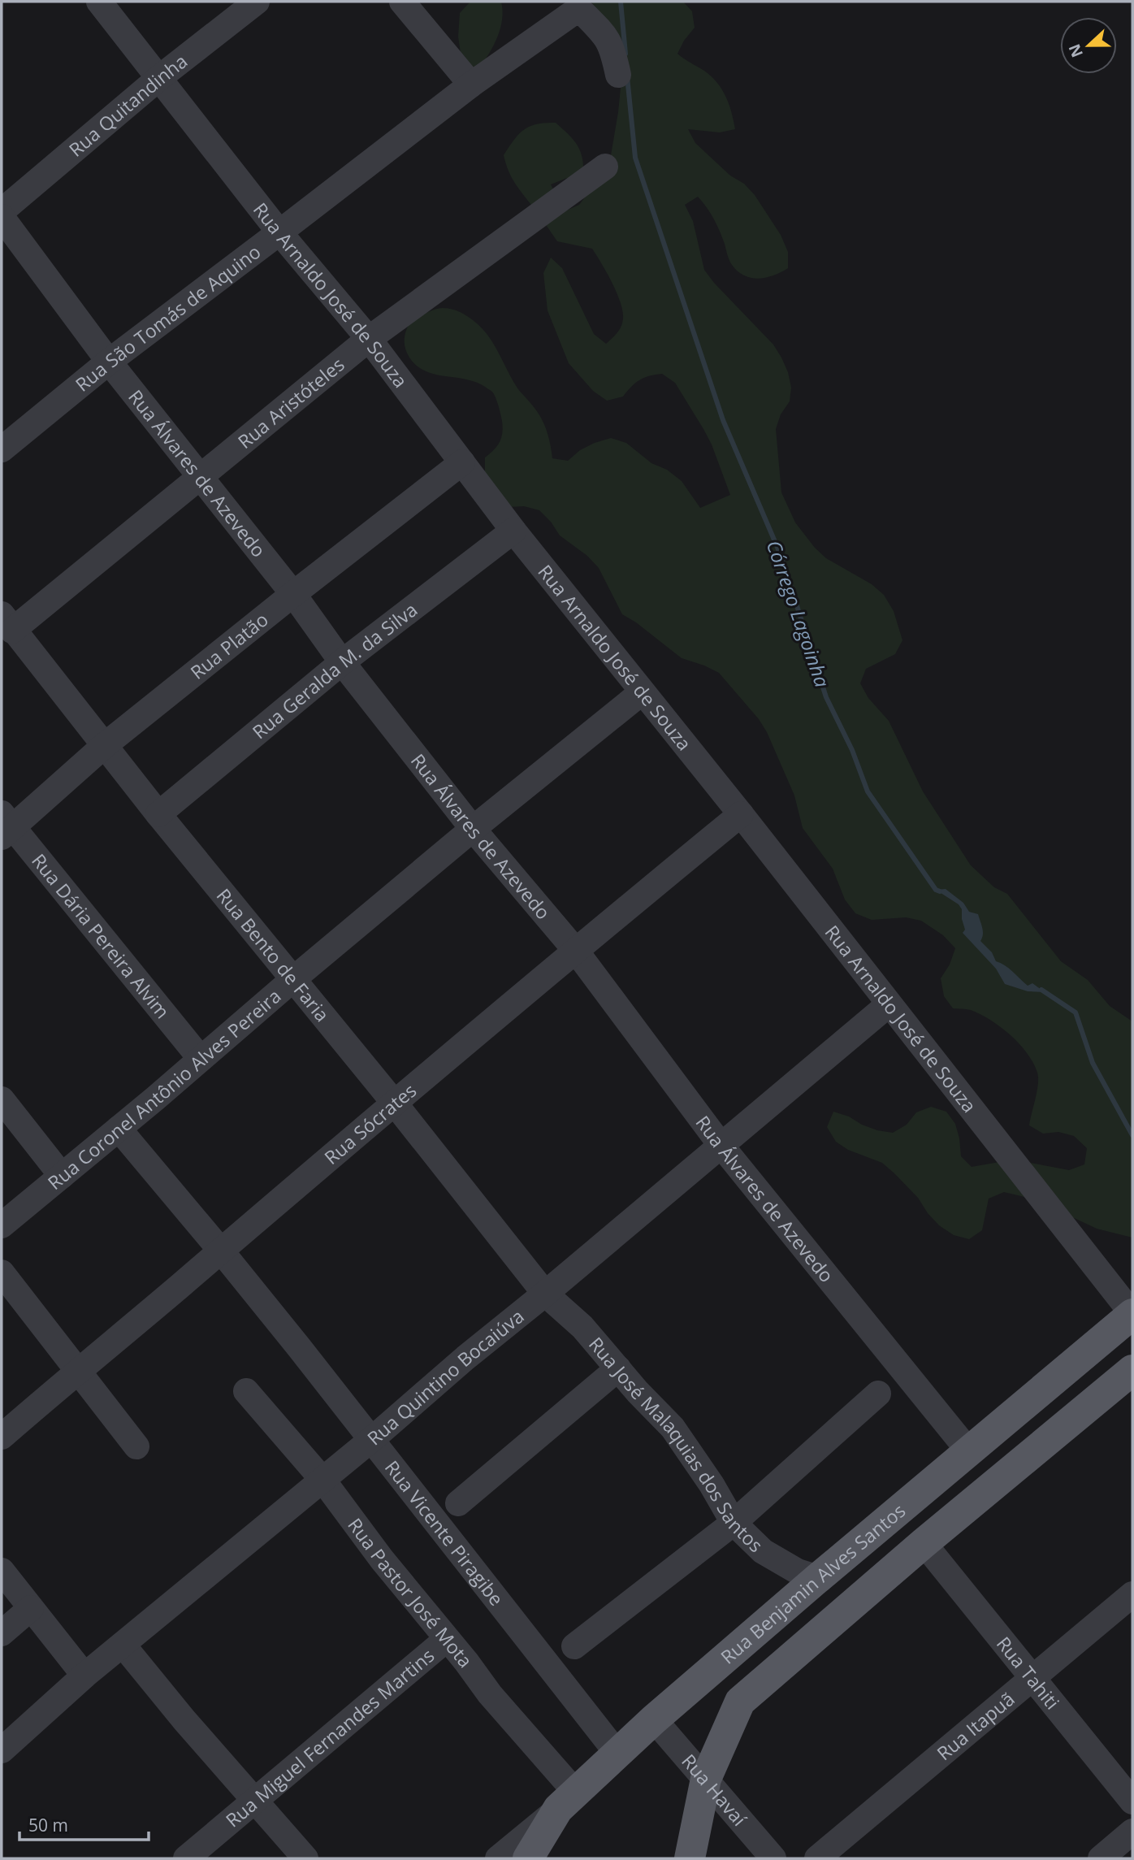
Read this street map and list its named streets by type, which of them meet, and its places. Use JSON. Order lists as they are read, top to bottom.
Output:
{
  "streets": {
    "main road": ["Rua Benjamin Alves Santos"],
    "street": [
      "Rua Quitandinha",
      "Rua Arnaldo José de Souza",
      "Rua São Tomás de Aquino",
      "Rua Aristóteles",
      "Rua Álvares de Azevedo",
      "Rua Platão",
      "Rua Geralda M. da Silva",
      "Rua Dária Pereira Alvim",
      "Rua Bento de Faria",
      "Rua Coronel Antônio Alves Pereira",
      "Rua Sócrates",
      "Rua Quintino Bocaiúva",
      "Rua José Malaquias dos Santos",
      "Rua Vicente Piragibe",
      "Rua Pastor José Mota",
      "Rua Tahiti",
      "Rua Itapuã",
      "Rua Miguel Fernandes Martins",
      "Rua Havaí"
    ]
  },
  "crossings": [
    ["Rua Quitandinha", "Rua Arnaldo José de Souza"],
    ["Rua Arnaldo José de Souza", "Rua São Tomás de Aquino"],
    ["Rua Arnaldo José de Souza", "Rua Aristóteles"],
    ["Rua Arnaldo José de Souza", "Rua Platão"],
    ["Rua Arnaldo José de Souza", "Rua Geralda M. da Silva"],
    ["Rua Arnaldo José de Souza", "Rua Coronel Antônio Alves Pereira"],
    ["Rua Arnaldo José de Souza", "Rua Sócrates"],
    ["Rua Arnaldo José de Souza", "Rua Quintino Bocaiúva"],
    ["Rua Arnaldo José de Souza", "Rua Benjamin Alves Santos"],
    ["Rua São Tomás de Aquino", "Rua Álvares de Azevedo"],
    ["Rua Aristóteles", "Rua Álvares de Azevedo"],
    ["Rua Aristóteles", "Rua Bento de Faria"],
    ["Rua Álvares de Azevedo", "Rua Platão"],
    ["Rua Álvares de Azevedo", "Rua Geralda M. da Silva"],
    ["Rua Álvares de Azevedo", "Rua Coronel Antônio Alves Pereira"],
    ["Rua Álvares de Azevedo", "Rua Sócrates"],
    ["Rua Álvares de Azevedo", "Rua Quintino Bocaiúva"],
    ["Rua Álvares de Azevedo", "Rua Benjamin Alves Santos"],
    ["Rua Platão", "Rua Dária Pereira Alvim"],
    ["Rua Platão", "Rua Bento de Faria"],
    ["Rua Geralda M. da Silva", "Rua Bento de Faria"],
    ["Rua Dária Pereira Alvim", "Rua Coronel Antônio Alves Pereira"],
    ["Rua Bento de Faria", "Rua Coronel Antônio Alves Pereira"],
    ["Rua Bento de Faria", "Rua Sócrates"],
    ["Rua Bento de Faria", "Rua Quintino Bocaiúva"],
    ["Rua Bento de Faria", "Rua José Malaquias dos Santos"],
    ["Rua Coronel Antônio Alves Pereira", "Rua Vicente Piragibe"],
    ["Rua Sócrates", "Rua Vicente Piragibe"],
    ["Rua Quintino Bocaiúva", "Rua José Malaquias dos Santos"],
    ["Rua Quintino Bocaiúva", "Rua Vicente Piragibe"],
    ["Rua Quintino Bocaiúva", "Rua Pastor José Mota"],
    ["Rua José Malaquias dos Santos", "Rua Benjamin Alves Santos"],
    ["Rua Vicente Piragibe", "Rua Benjamin Alves Santos"],
    ["Rua Benjamin Alves Santos", "Rua Pastor José Mota"],
    ["Rua Benjamin Alves Santos", "Rua Havaí"],
    ["Rua Pastor José Mota", "Rua Miguel Fernandes Martins"],
    ["Rua Tahiti", "Rua Itapuã"]
  ],
  "water": ["Córrego Lagoinha"],
  "scale_bar": "50 m",
  "north": "left"
}
